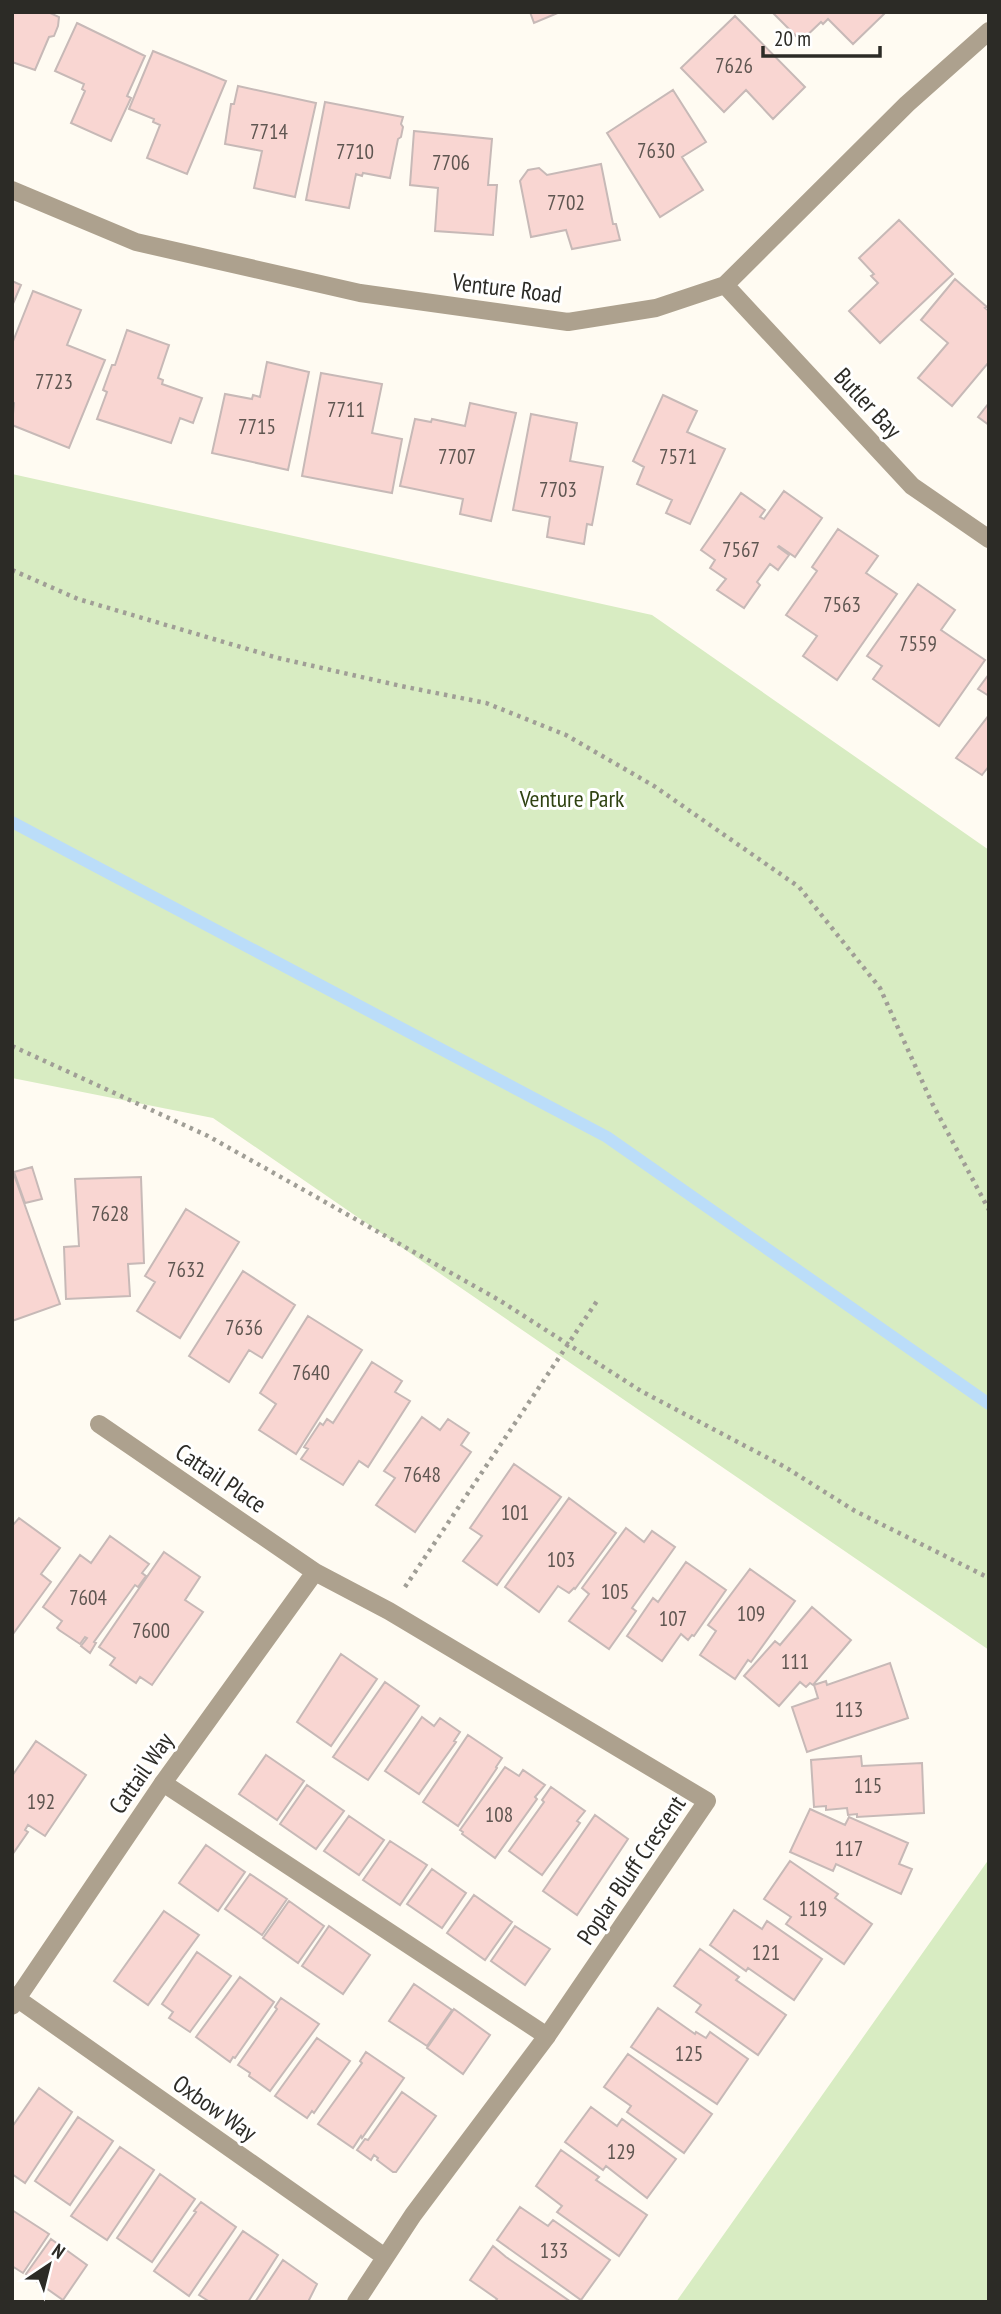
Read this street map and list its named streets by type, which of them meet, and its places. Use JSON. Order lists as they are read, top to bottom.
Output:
{
  "streets": {
    "street": [
      "Venture Road",
      "Butler Bay",
      "Cattail Place",
      "Cattail Way",
      "Poplar Bluff Crescent",
      "Oxbow Way"
    ]
  },
  "crossings": [
    ["Venture Road", "Butler Bay"],
    ["Cattail Place", "Cattail Way"],
    ["Cattail Place", "Poplar Bluff Crescent"],
    ["Cattail Way", "Poplar Bluff Crescent"],
    ["Cattail Way", "Oxbow Way"],
    ["Poplar Bluff Crescent", "Oxbow Way"]
  ],
  "parks": ["Venture Park"],
  "house_numbers": [
    "7626",
    "7714",
    "7630",
    "7710",
    "7706",
    "7702",
    "7723",
    "7711",
    "7715",
    "7707",
    "7571",
    "7703",
    "7567",
    "7563",
    "7559",
    "7628",
    "7632",
    "7636",
    "7640",
    "7648",
    "101",
    "103",
    "105",
    "7604",
    "109",
    "107",
    "7600",
    "111",
    "113",
    "115",
    "192",
    "108",
    "117",
    "119",
    "121",
    "125",
    "129",
    "133"
  ],
  "scale_bar": "20 m",
  "north": "top right"
}
